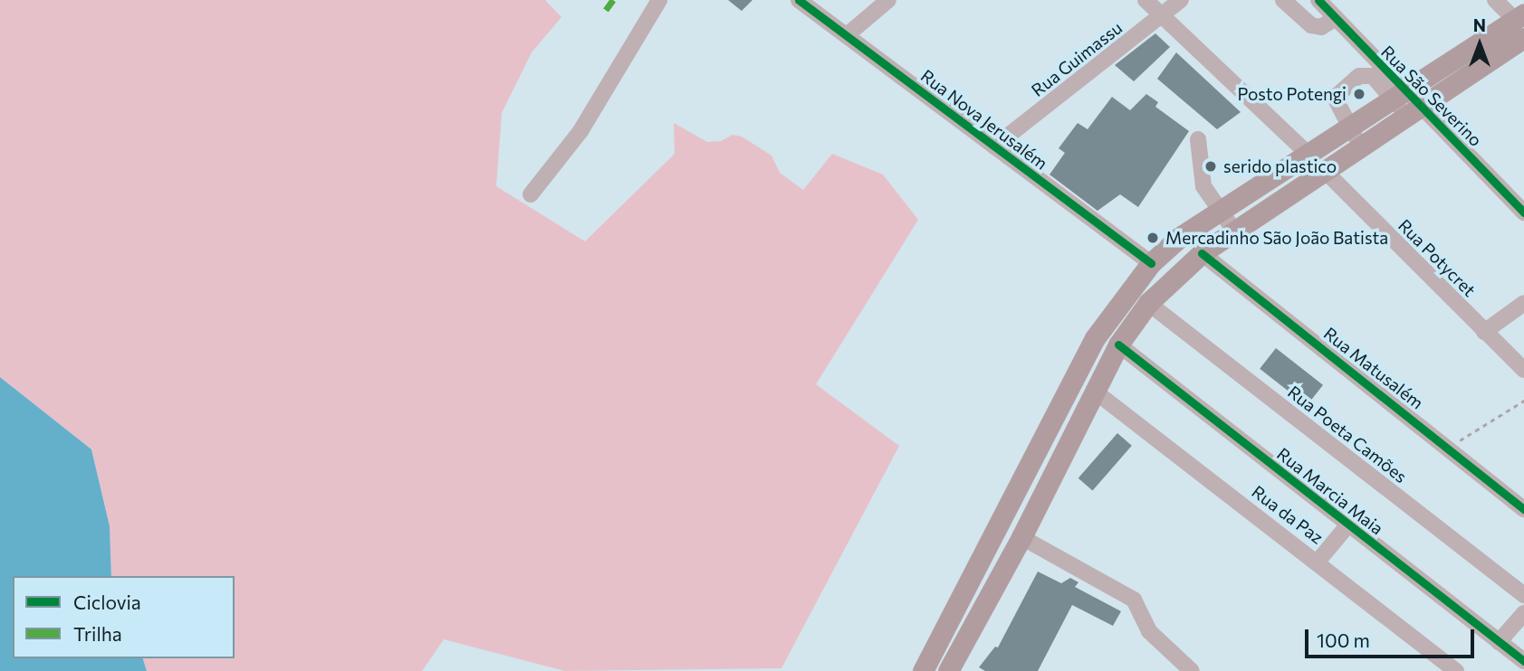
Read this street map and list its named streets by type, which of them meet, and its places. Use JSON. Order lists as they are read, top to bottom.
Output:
{
  "streets": {
    "street": [
      "Rua Guimassu",
      "Rua São Severino",
      "Rua Nova Jerusalém",
      "Rua Potycret",
      "Rua Matusalém",
      "Rua Poeta Camões",
      "Rua Marcia Maia",
      "Rua da Paz"
    ]
  },
  "crossings": [
    ["Rua Guimassu", "Rua Nova Jerusalém"]
  ],
  "places": ["Posto Potengi", "serido plastico", "Mercadinho São João Batista"],
  "legend": ["Ciclovia", "Trilha"],
  "scale_bar": "100 m",
  "north": "top"
}
